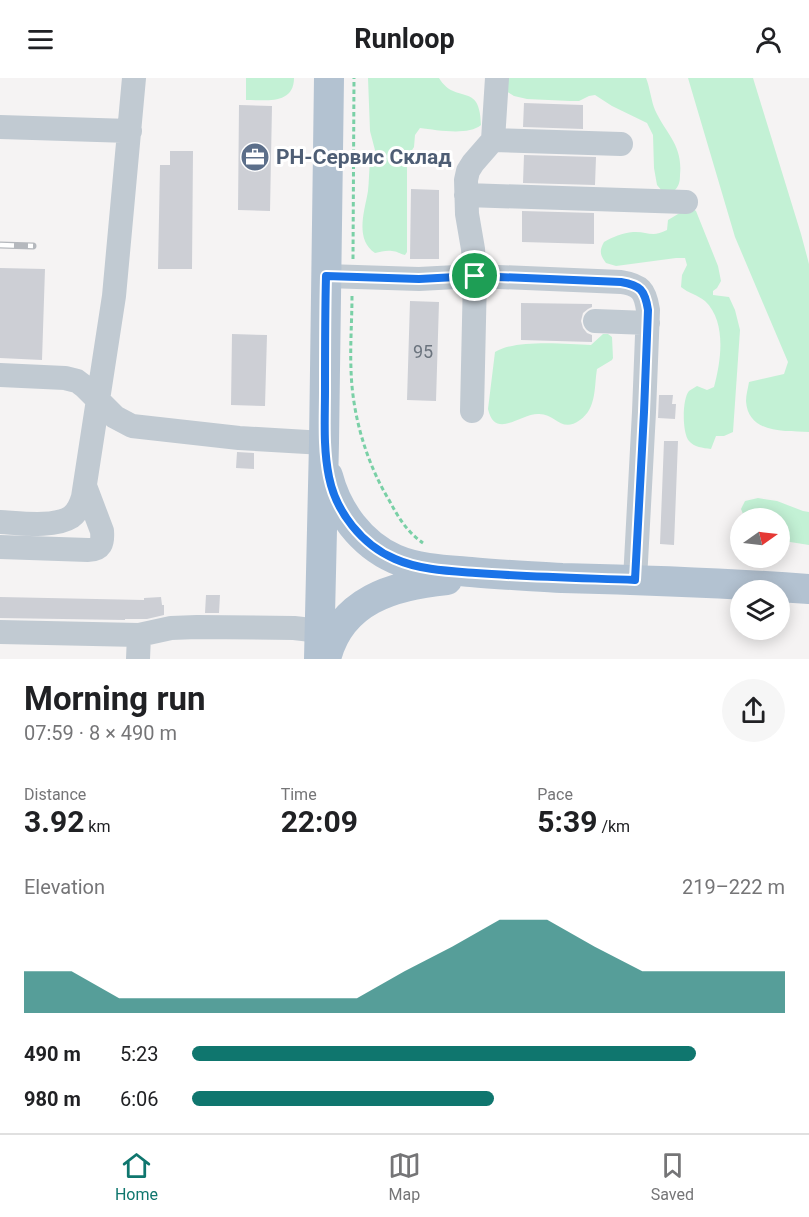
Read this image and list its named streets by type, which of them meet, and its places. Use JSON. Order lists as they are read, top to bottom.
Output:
{
  "places": {
    "office": ["РН-Сервис Cклад"]
  },
  "house_numbers": ["95"],
  "north": "right",
  "page": {
    "header": "Runloop",
    "heading": ["Morning run", "07:59 · 8 × 490 m"],
    "stats": [
      ["Distance", "3.92 km"],
      ["Time", "22:09"],
      ["Pace", "5:39 /km"]
    ],
    "chart": ["Elevation", "219–222 m"],
    "list": [
      {
        "name": "490 m",
        "note": "5:23"
      },
      {
        "name": "980 m",
        "note": "6:06"
      }
    ],
    "tabs": ["Home", "Map", "Saved"]
  }
}
